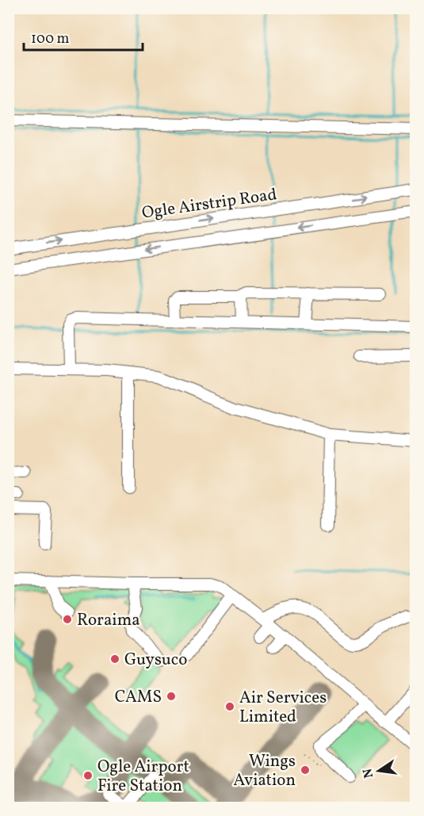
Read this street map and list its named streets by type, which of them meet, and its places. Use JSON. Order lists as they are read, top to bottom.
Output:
{
  "streets": {
    "street": ["Ogle Airstrip Road"]
  },
  "places": [
    "Roraima",
    "Guysuco",
    "CAMS",
    "Air Services Limited",
    "Wings Aviation",
    "Ogle Airport Fire Station"
  ],
  "scale_bar": "100 m",
  "north": "left"
}
